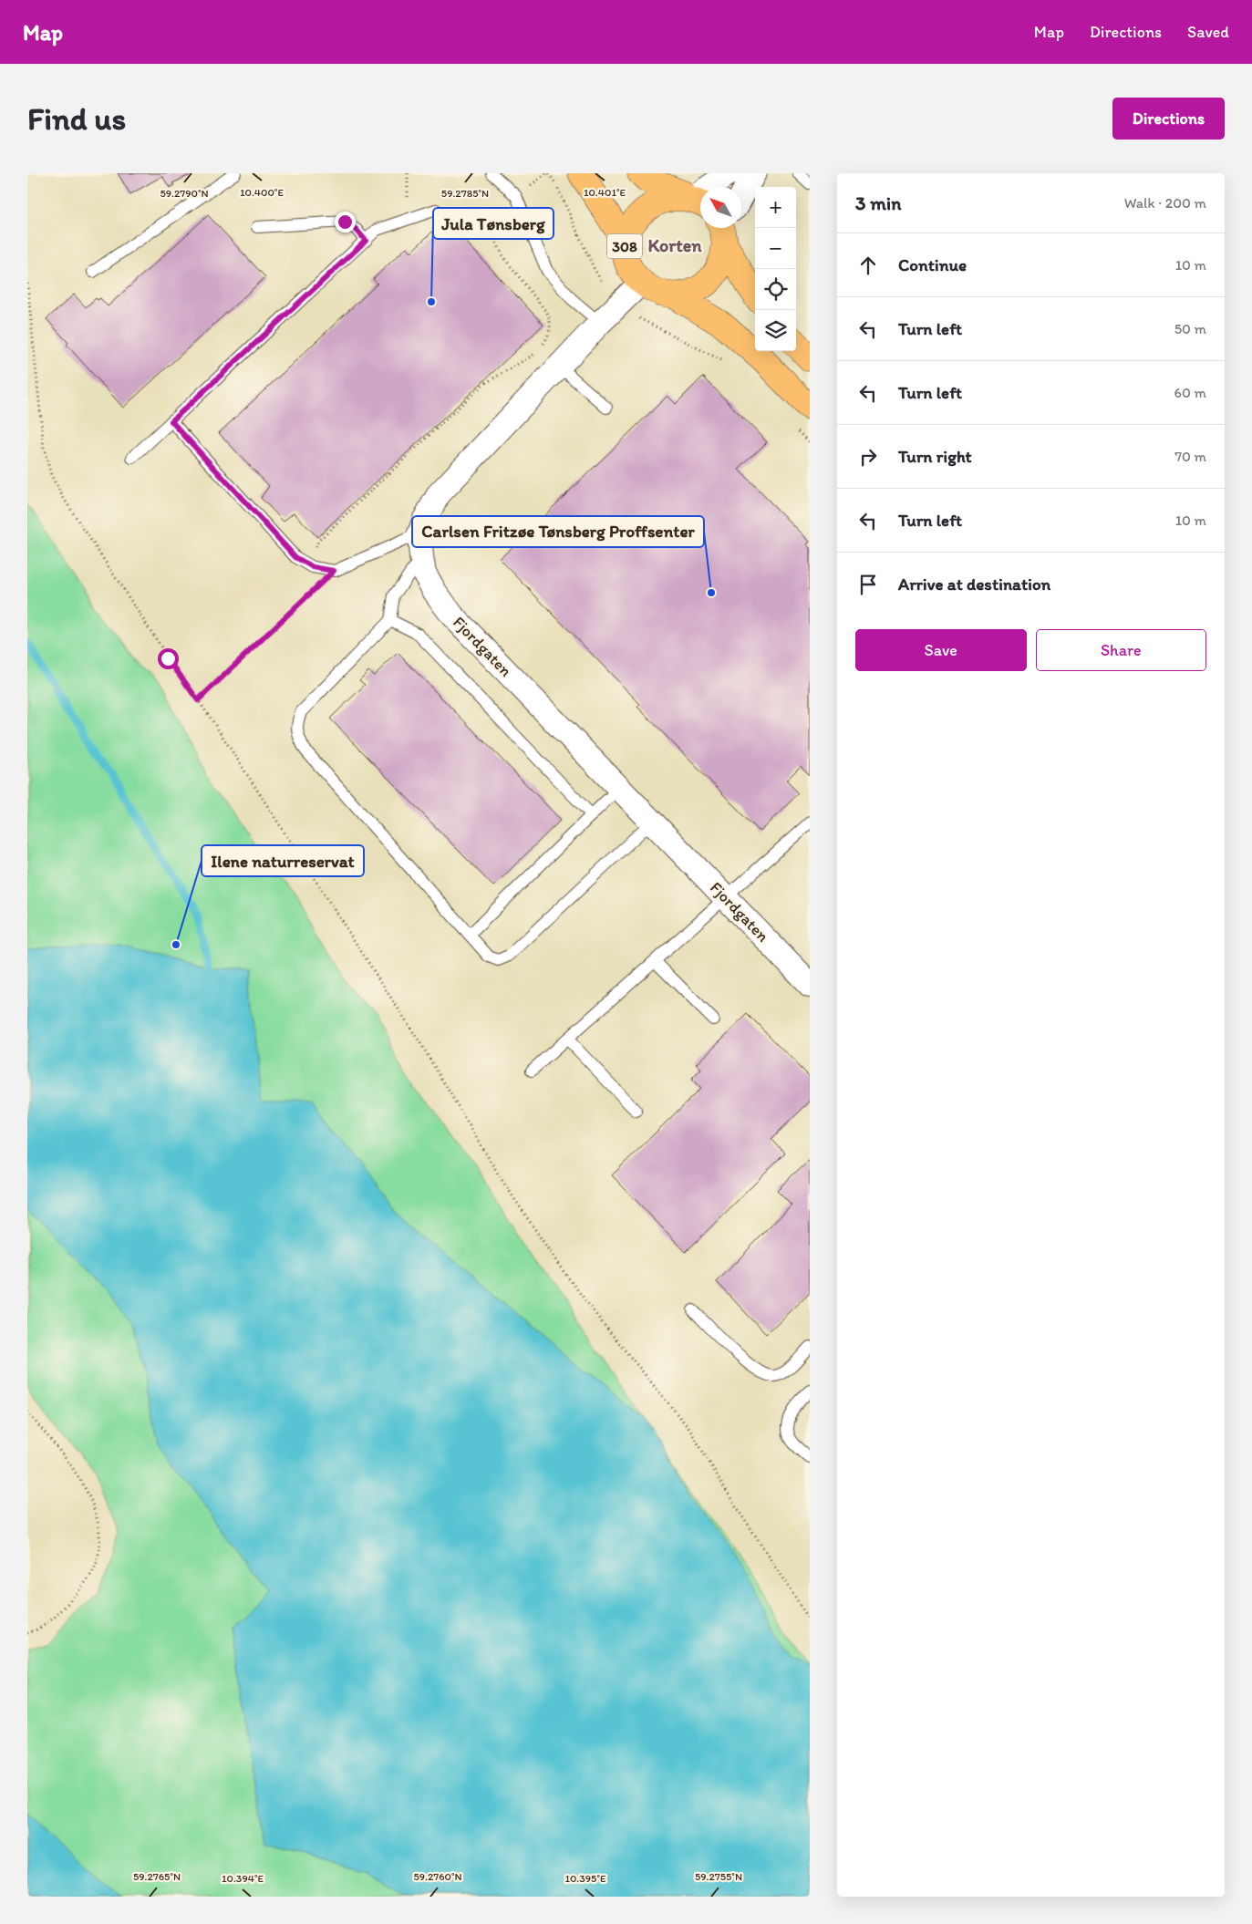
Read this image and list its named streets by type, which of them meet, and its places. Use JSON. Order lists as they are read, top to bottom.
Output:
{
  "streets": {
    "main road": ["308"],
    "street": ["Fjordgaten"]
  },
  "crossings": [
    ["308", "Fjordgaten"]
  ],
  "districts": ["Korten"],
  "places": ["Jula Tønsberg", "Carlsen Fritzøe Tønsberg Proffsenter", "Ilene naturreservat"],
  "north": "top left",
  "page": {
    "header": "Map",
    "nav": ["Map", "Directions", "Saved"],
    "buttons": [
      "Directions",
      ["Save", "Share"]
    ],
    "title": "Find us",
    "heading": ["3 min", "Walk · 200 m"],
    "map_buttons": ["+", "−"],
    "list": [
      ["Continue", "10 m"],
      ["Turn left", "50 m"],
      ["Turn left", "60 m"],
      ["Turn right", "70 m"],
      ["Turn left", "10 m"],
      "Arrive at destination"
    ]
  },
  "coordinates": [
    "10.401°E",
    "10.400°E",
    "59.2790°N",
    "59.2785°N",
    "59.2765°N",
    "59.2760°N",
    "59.2755°N",
    "10.394°E",
    "10.395°E"
  ]
}
